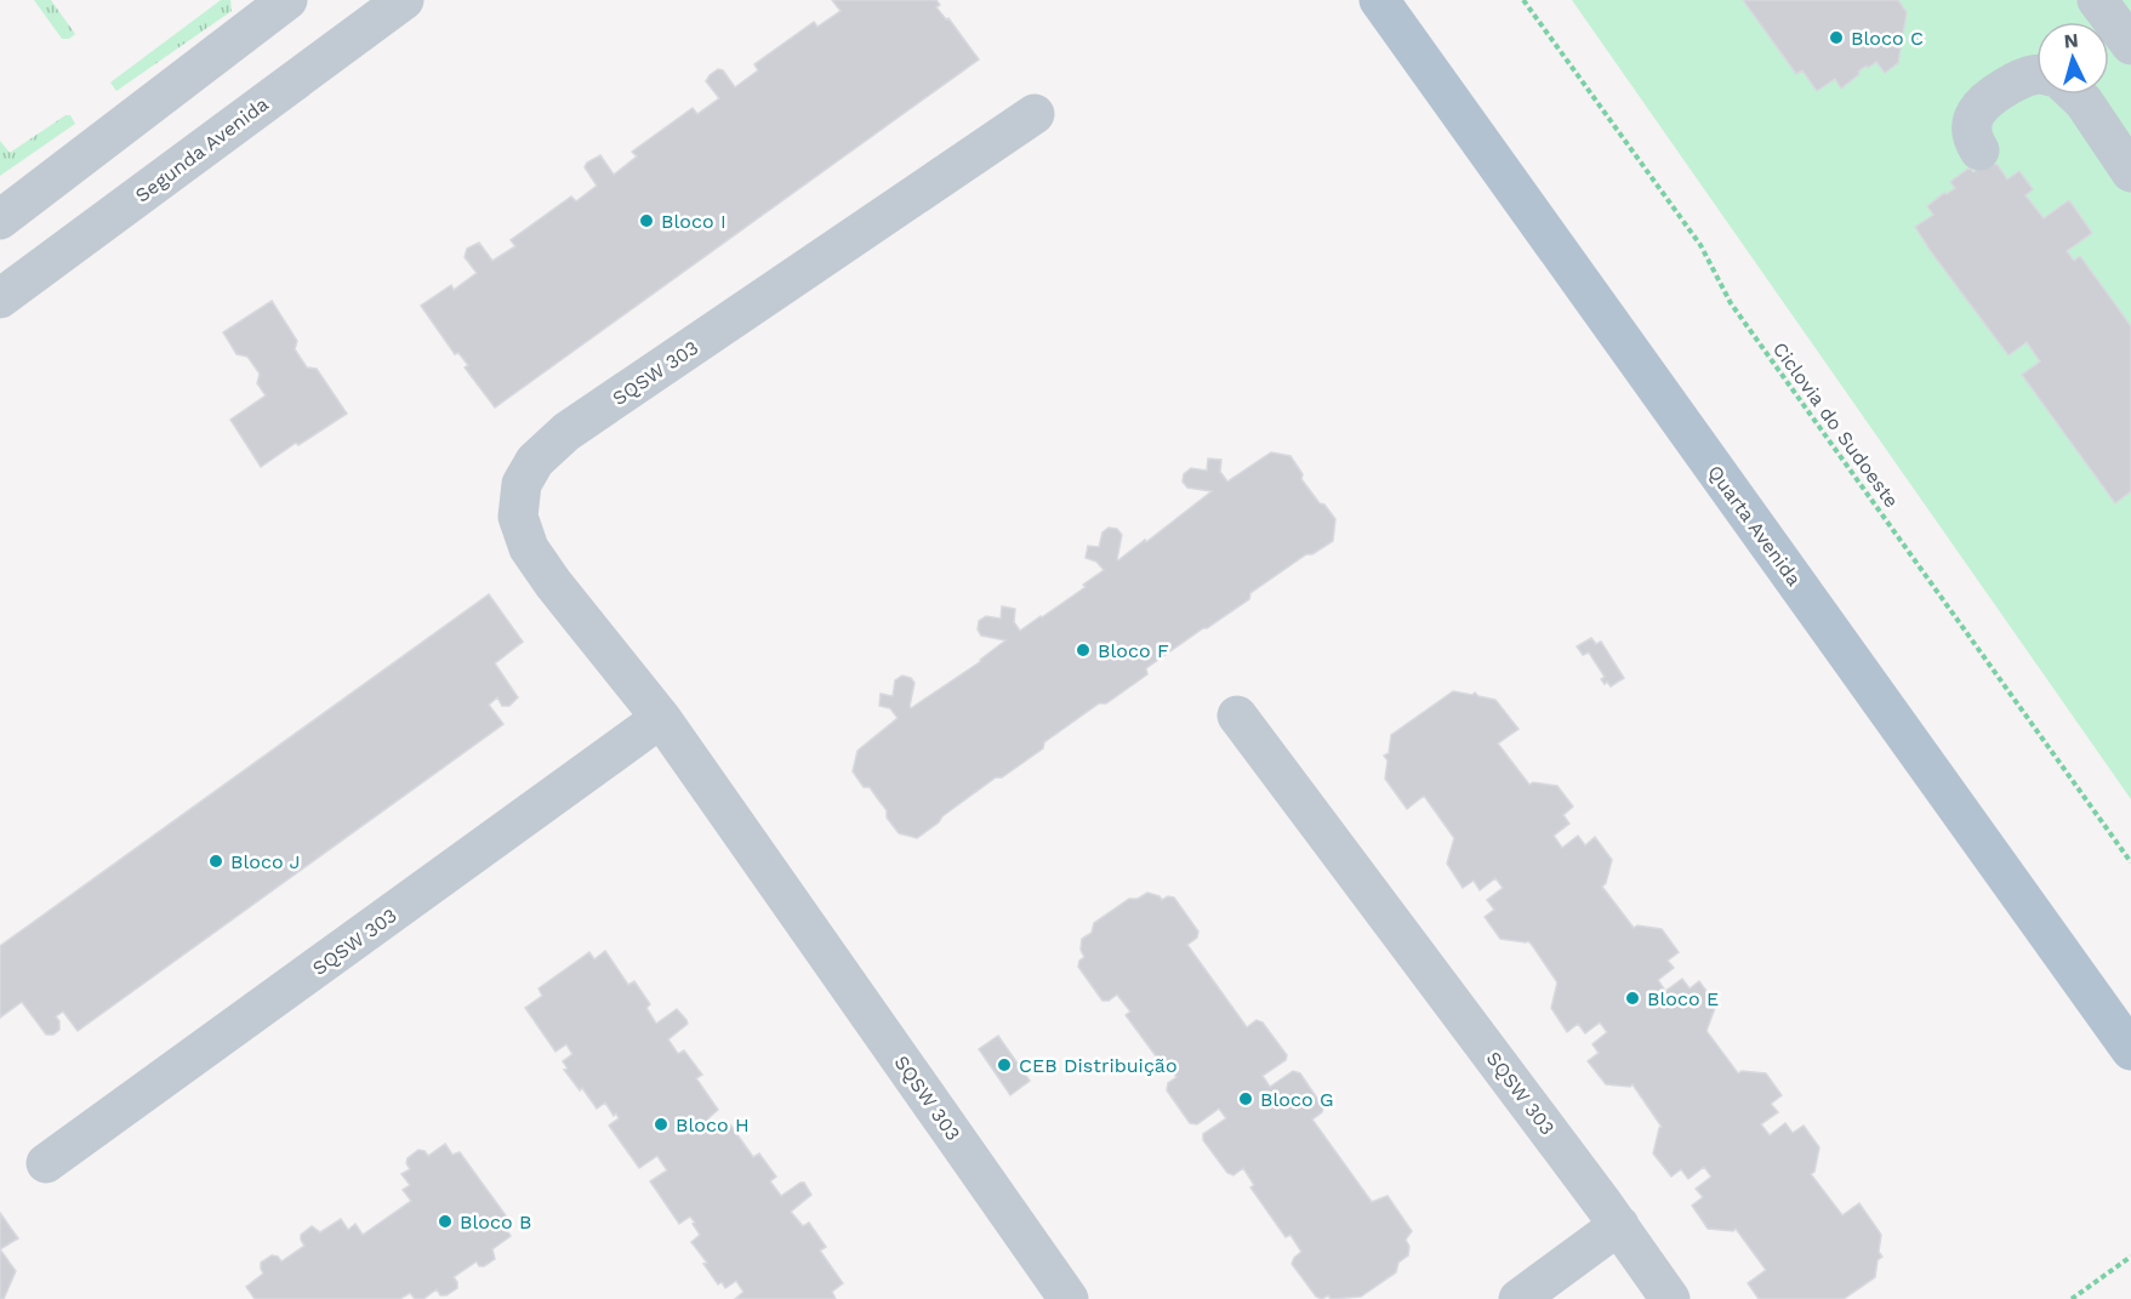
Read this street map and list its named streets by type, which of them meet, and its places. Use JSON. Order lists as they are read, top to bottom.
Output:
{
  "streets": {
    "main road": ["Quarta Avenida"],
    "street": ["Segunda Avenida", "SQSW 303"],
    "path": ["Ciclovia do Sudoeste"]
  },
  "places": [
    "Bloco C",
    "Bloco I",
    "Bloco F",
    "Bloco J",
    "Bloco E",
    "CEB Distribuição",
    "Bloco G",
    "Bloco H",
    "Bloco B"
  ],
  "north": "top"
}
